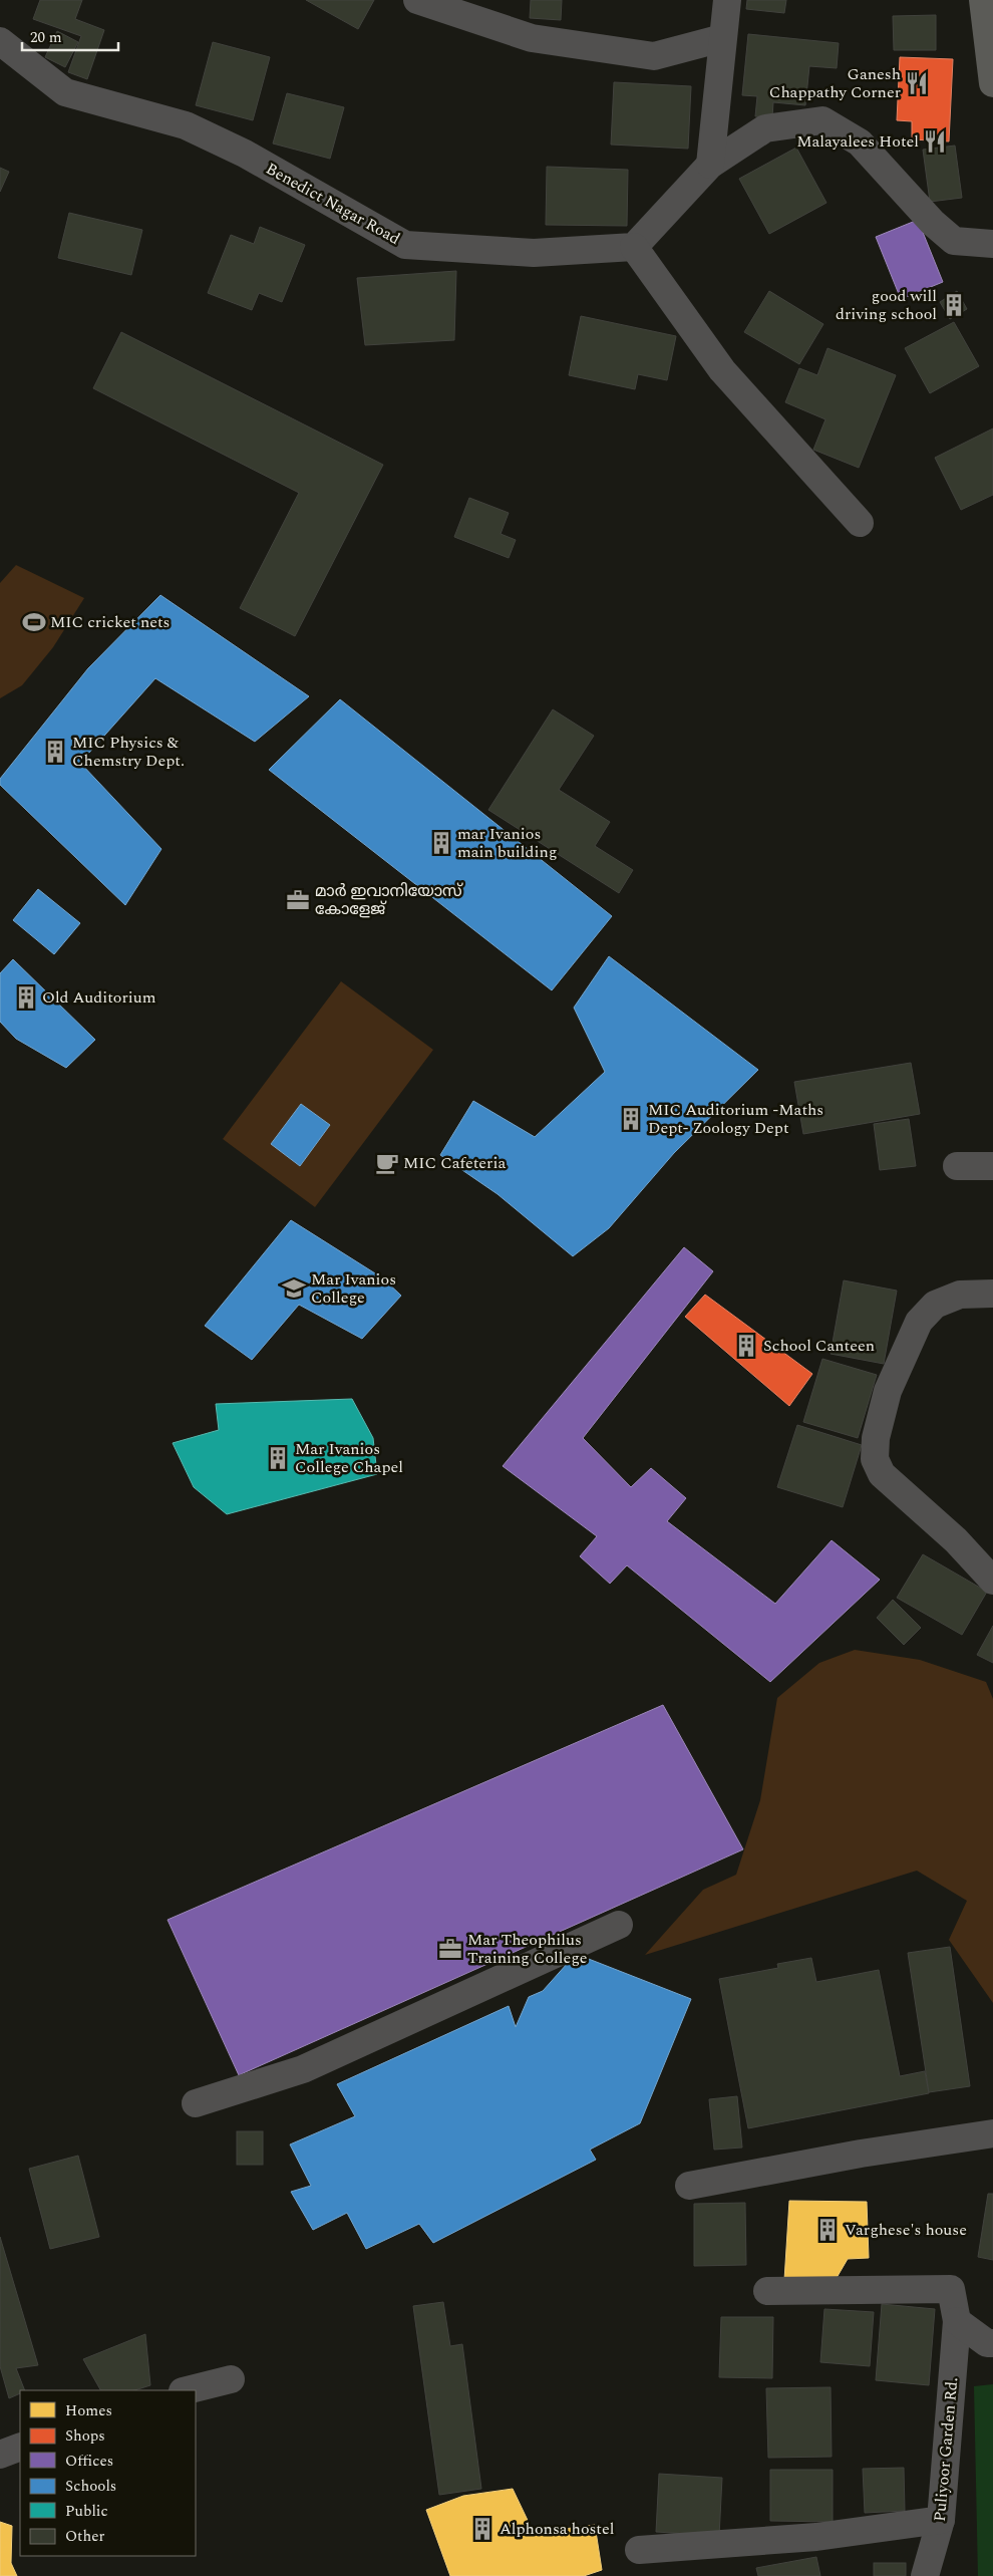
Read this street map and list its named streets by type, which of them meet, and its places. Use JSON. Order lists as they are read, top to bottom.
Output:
{
  "streets": {
    "street": ["Benedict Nagar Road", "Puliyoor Garden Rd."]
  },
  "places": {
    "restaurant": ["Ganesh Chappathy Corner", "Malayalees Hotel"],
    "building": [
      "good will driving school",
      "MIC Physics & Chemstry Dept.",
      "mar Ivanios main building",
      "Old Auditorium",
      "MIC Auditorium -Maths Dept- Zoology Dept",
      "School Canteen",
      "Mar Ivanios College Chapel",
      "Varghese's house",
      "Alphonsa hostel"
    ],
    "sports": ["MIC cricket nets"],
    "office": ["മാർ ഇവാനിയോസ് കോളേജ്", "Mar Theophilus Training College"],
    "cafe": ["MIC Cafeteria"],
    "school or university": ["Mar Ivanios College"]
  },
  "legend": [
    "Homes",
    "Shops",
    "Offices",
    "Schools",
    "Public",
    "Other"
  ],
  "scale_bar": "20 m"
}
